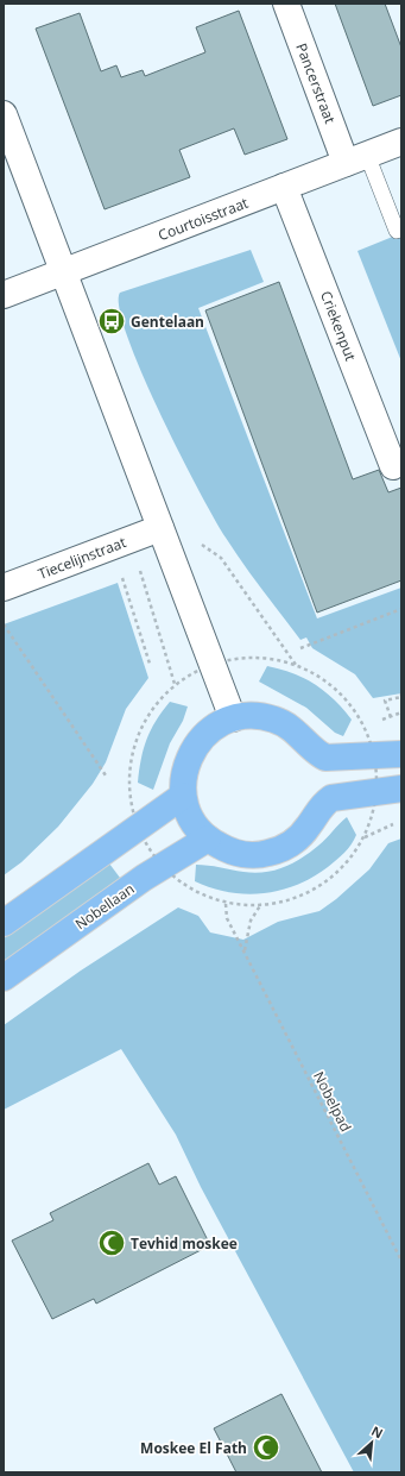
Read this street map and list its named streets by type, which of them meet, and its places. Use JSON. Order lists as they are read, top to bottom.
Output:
{
  "streets": {
    "main road": ["Nobellaan"],
    "street": [
      "Pancerstraat",
      "Courtoisstraat",
      "Criekenput",
      "Tiecelijnstraat"
    ],
    "path": ["Nobelpad"]
  },
  "crossings": [
    ["Pancerstraat", "Courtoisstraat"],
    ["Courtoisstraat", "Criekenput"]
  ],
  "places": {
    "bus stop": ["Gentelaan"],
    "mosque": ["Tevhid moskee", "Moskee El Fath"]
  },
  "north": "top right"
}
